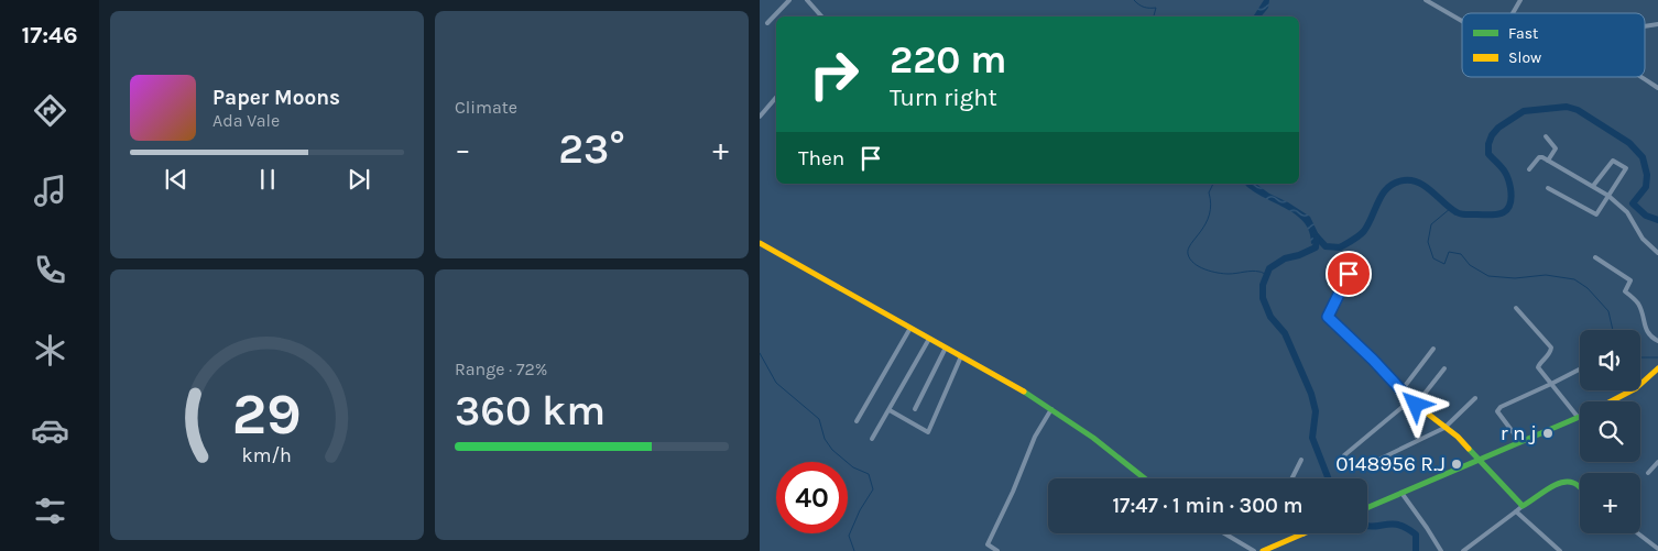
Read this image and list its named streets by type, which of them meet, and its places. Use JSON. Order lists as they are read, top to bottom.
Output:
{
  "places": ["r n j", "0148956 R.J"],
  "legend": ["Fast", "Slow"],
  "page": {
    "tabs": "17:46",
    "tile": [
      "Climate",
      ["Range · 72%", "360 km"]
    ],
    "turn": ["220 m", "Turn right"],
    "song": ["Paper Moons", "Ada Vale"],
    "heat": ["−", "23°", "+"],
    "then": "Then",
    "map_buttons": "+",
    "limit": "40",
    "trip": "17:47 · 1 min · 300 m",
    "gauge": ["29", "km/h"]
  }
}
